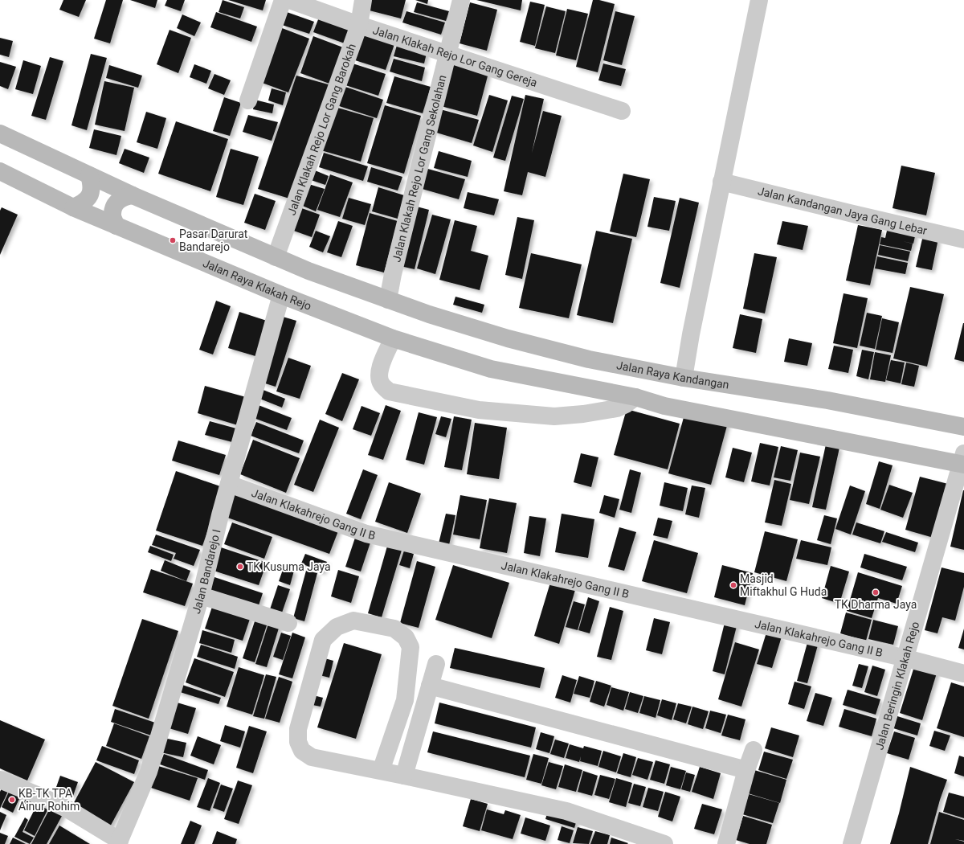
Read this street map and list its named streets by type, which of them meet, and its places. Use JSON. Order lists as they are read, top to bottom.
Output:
{
  "streets": {
    "main road": ["Jalan Raya Klakah Rejo", "Jalan Raya Kandangan"],
    "street": [
      "Jalan Klakah Rejo Lor Gang Gereja",
      "Jalan Klakah Rejo Lor Gang Barokah",
      "Jalan Klakah Rejo Lor Gang Sekolahan",
      "Jalan Kandangan Jaya Gang Lebar",
      "Jalan Klakahrejo Gang II B",
      "Jalan Bandarejo I",
      "Jalan Beringin Klakah Rejo"
    ]
  },
  "crossings": [
    ["Jalan Klakah Rejo Lor Gang Gereja", "Jalan Klakah Rejo Lor Gang Barokah"],
    ["Jalan Klakah Rejo Lor Gang Gereja", "Jalan Klakah Rejo Lor Gang Sekolahan"],
    ["Jalan Klakah Rejo Lor Gang Sekolahan", "Jalan Raya Kandangan"],
    ["Jalan Raya Klakah Rejo", "Jalan Bandarejo I"],
    ["Jalan Klakahrejo Gang II B", "Jalan Bandarejo I"],
    ["Jalan Klakahrejo Gang II B", "Jalan Beringin Klakah Rejo"]
  ],
  "places": [
    "Pasar Darurat Bandarejo",
    "TK Kusuma Jaya",
    "Masjid Miftakhul G Huda",
    "TK Dharma Jaya",
    "KB-TK TPA Ainur Rohim"
  ]
}
